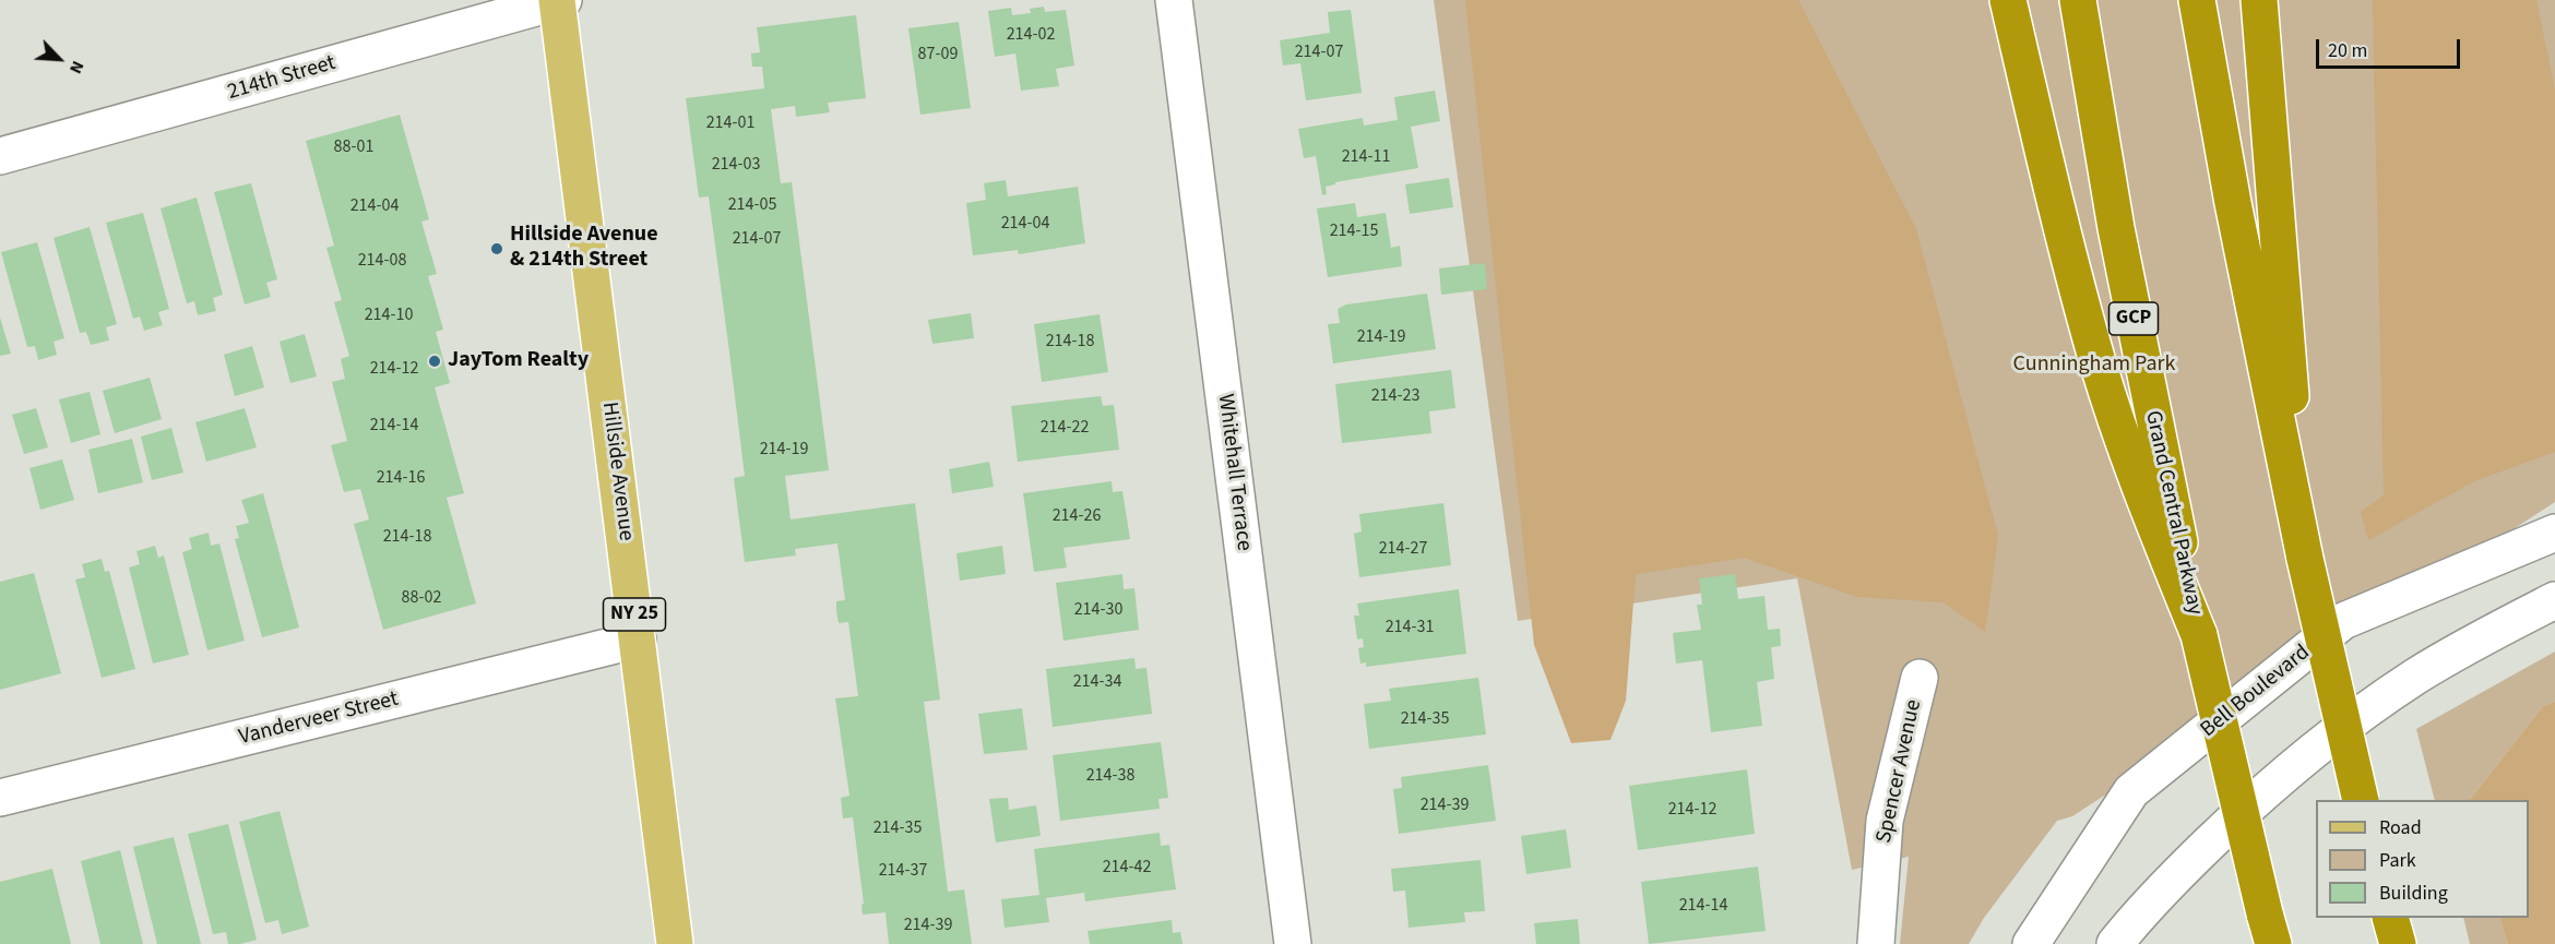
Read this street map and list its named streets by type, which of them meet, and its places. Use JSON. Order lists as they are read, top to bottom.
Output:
{
  "streets": {
    "highway": ["GCP", "Grand Central Parkway"],
    "main road": ["Hillside Avenue", "NY 25"],
    "street": [
      "214th Street",
      "Whitehall Terrace",
      "Bell Boulevard",
      "Vanderveer Street",
      "Spencer Avenue"
    ]
  },
  "crossings": [
    ["214th Street", "Hillside Avenue"],
    ["Hillside Avenue", "Vanderveer Street"]
  ],
  "parks": ["Cunningham Park"],
  "places": ["Hillside Avenue & 214th Street", "JayTom Realty"],
  "house_numbers": [
    "214-02",
    "214-07",
    "87-09",
    "214-01",
    "88-01",
    "214-11",
    "214-03",
    "214-05",
    "214-04",
    "214-04",
    "214-15",
    "214-07",
    "214-08",
    "214-10",
    "214-19",
    "214-18",
    "214-12",
    "214-23",
    "214-14",
    "214-22",
    "214-19",
    "214-16",
    "214-26",
    "214-18",
    "214-27",
    "88-02",
    "214-30",
    "214-31",
    "214-34",
    "214-35",
    "214-38",
    "214-39",
    "214-12",
    "214-35",
    "214-42",
    "214-37",
    "214-14",
    "214-39"
  ],
  "legend": ["Road", "Park", "Building"],
  "scale_bar": "20 m",
  "north": "bottom right"
}
